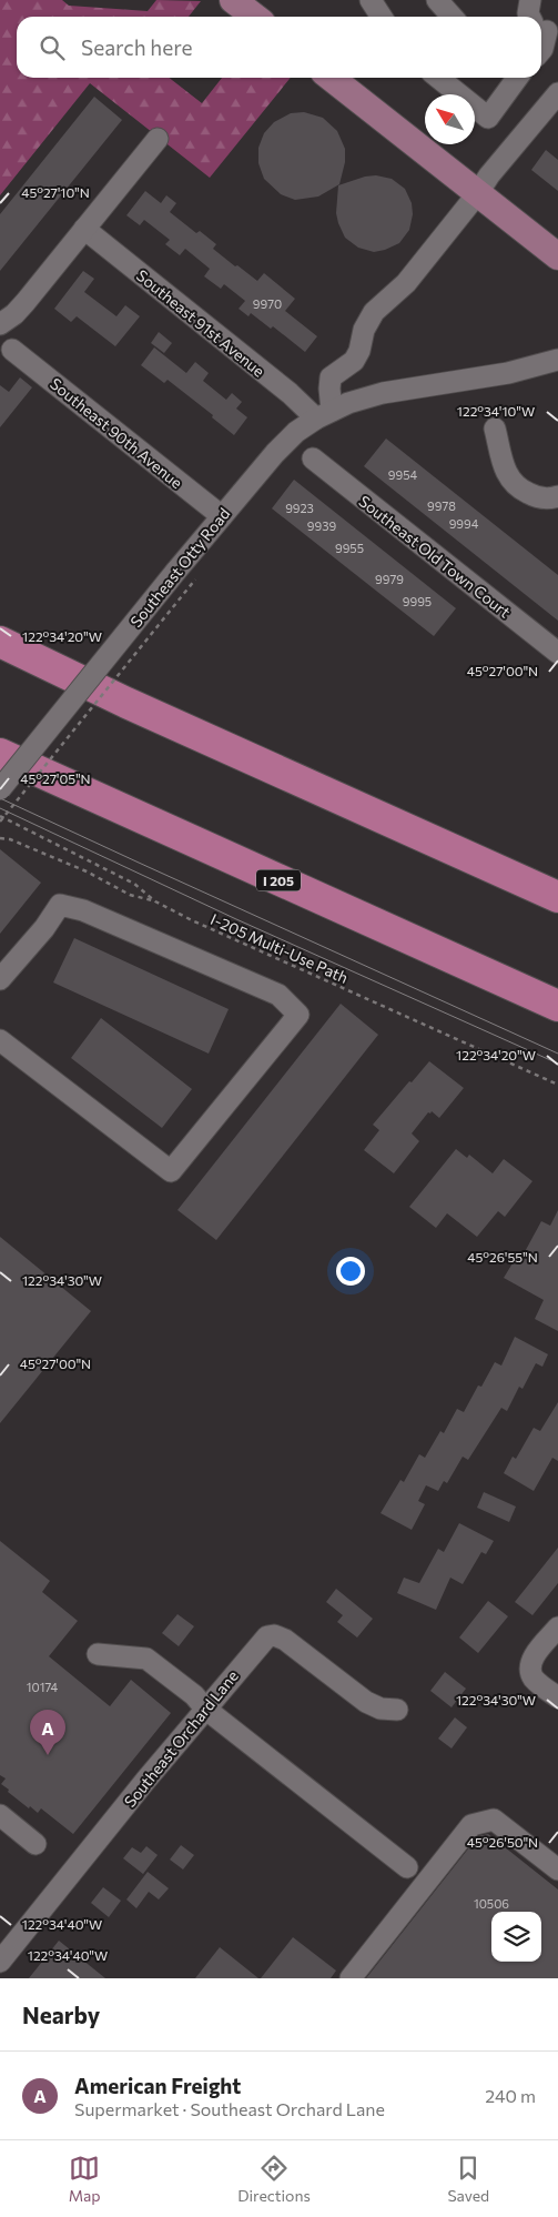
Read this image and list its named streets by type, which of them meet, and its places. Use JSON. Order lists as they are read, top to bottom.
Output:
{
  "streets": {
    "highway": ["I 205"],
    "street": [
      "Southeast 91st Avenue",
      "Southeast 90th Avenue",
      "Southeast Old Town Court",
      "Southeast Otty Road",
      "Southeast Orchard Lane"
    ],
    "path": ["I-205 Multi-Use Path"]
  },
  "crossings": [
    ["Southeast 91st Avenue", "Southeast Otty Road"],
    ["Southeast 90th Avenue", "Southeast Otty Road"]
  ],
  "house_numbers": [
    "9970",
    "9954",
    "9978",
    "9923",
    "9994",
    "9939",
    "9955",
    "9979",
    "9995",
    "10174",
    "10506"
  ],
  "north": "top left",
  "page": {
    "search": "Search here",
    "pins": "A",
    "heading": "Nearby",
    "list": [
      {
        "mark": "A",
        "name": "American Freight",
        "note": "Supermarket · Southeast Orchard Lane",
        "value": "240 m"
      }
    ],
    "nav": ["Map", "Directions", "Saved"]
  },
  "coordinates": [
    "45°27'10\"N",
    "122°34'10\"W",
    "122°34'20\"W",
    "45°27'00\"N",
    "45°27'05\"N",
    "45°26'55\"N",
    "122°34'30\"W",
    "45°26'50\"N",
    "122°34'40\"W"
  ]
}
